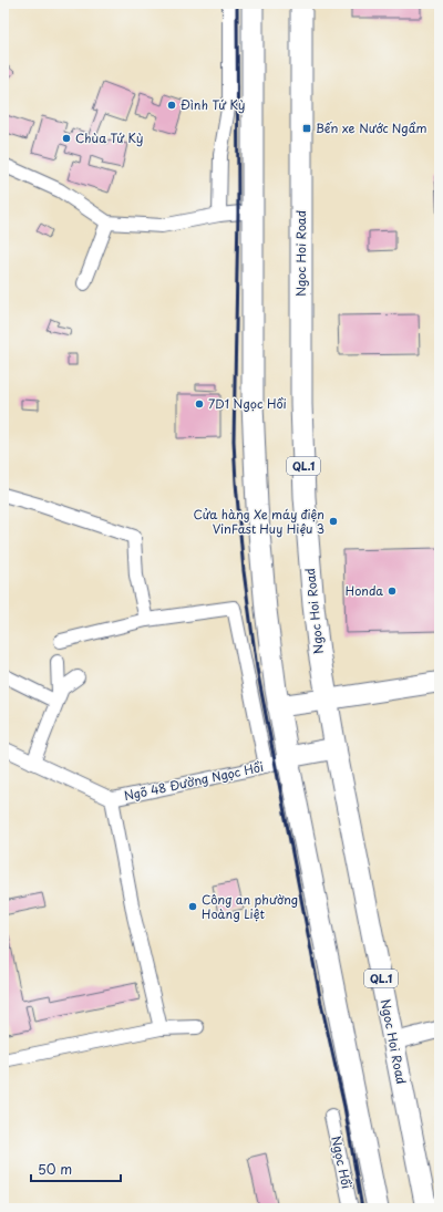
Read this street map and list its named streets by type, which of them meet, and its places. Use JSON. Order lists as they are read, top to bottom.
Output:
{
  "streets": {
    "highway": ["Ngoc Hoi Road", "QL.1"],
    "street": ["Ngõ 48 Đường Ngọc Hồi", "Ngọc Hồi"]
  },
  "places": {
    "other": [
      "Đình Tứ Kỳ",
      "Chùa Tứ Kỳ",
      "7D1 Ngọc Hồi",
      "Cửa hàng Xe máy điện VinFast Huy Hiệu 3",
      "Honda",
      "Công an phường Hoàng Liệt"
    ],
    "transit": ["Bến xe Nước Ngầm"]
  },
  "scale_bar": "50 m"
}
